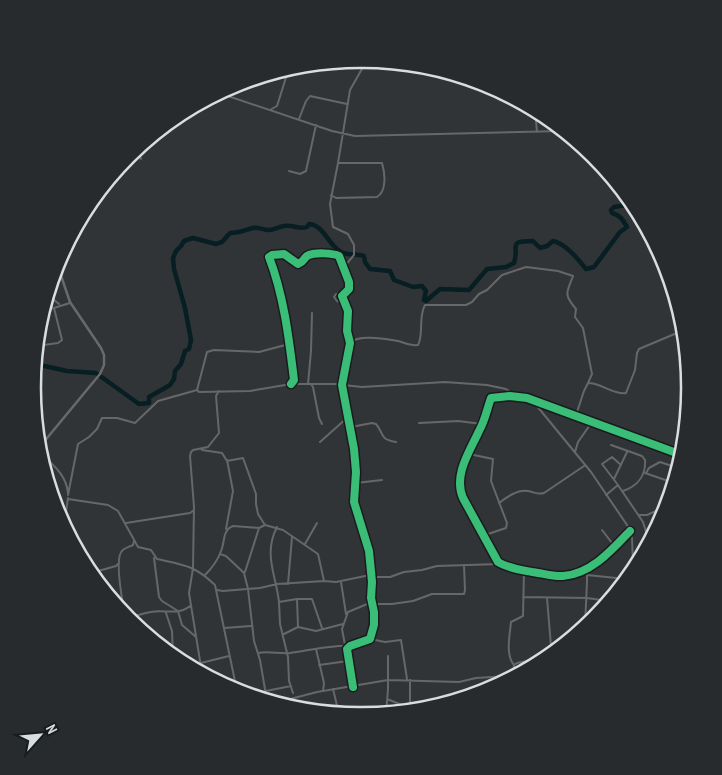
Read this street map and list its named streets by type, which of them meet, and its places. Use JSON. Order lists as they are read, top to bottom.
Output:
{
  "north": "top right"
}
